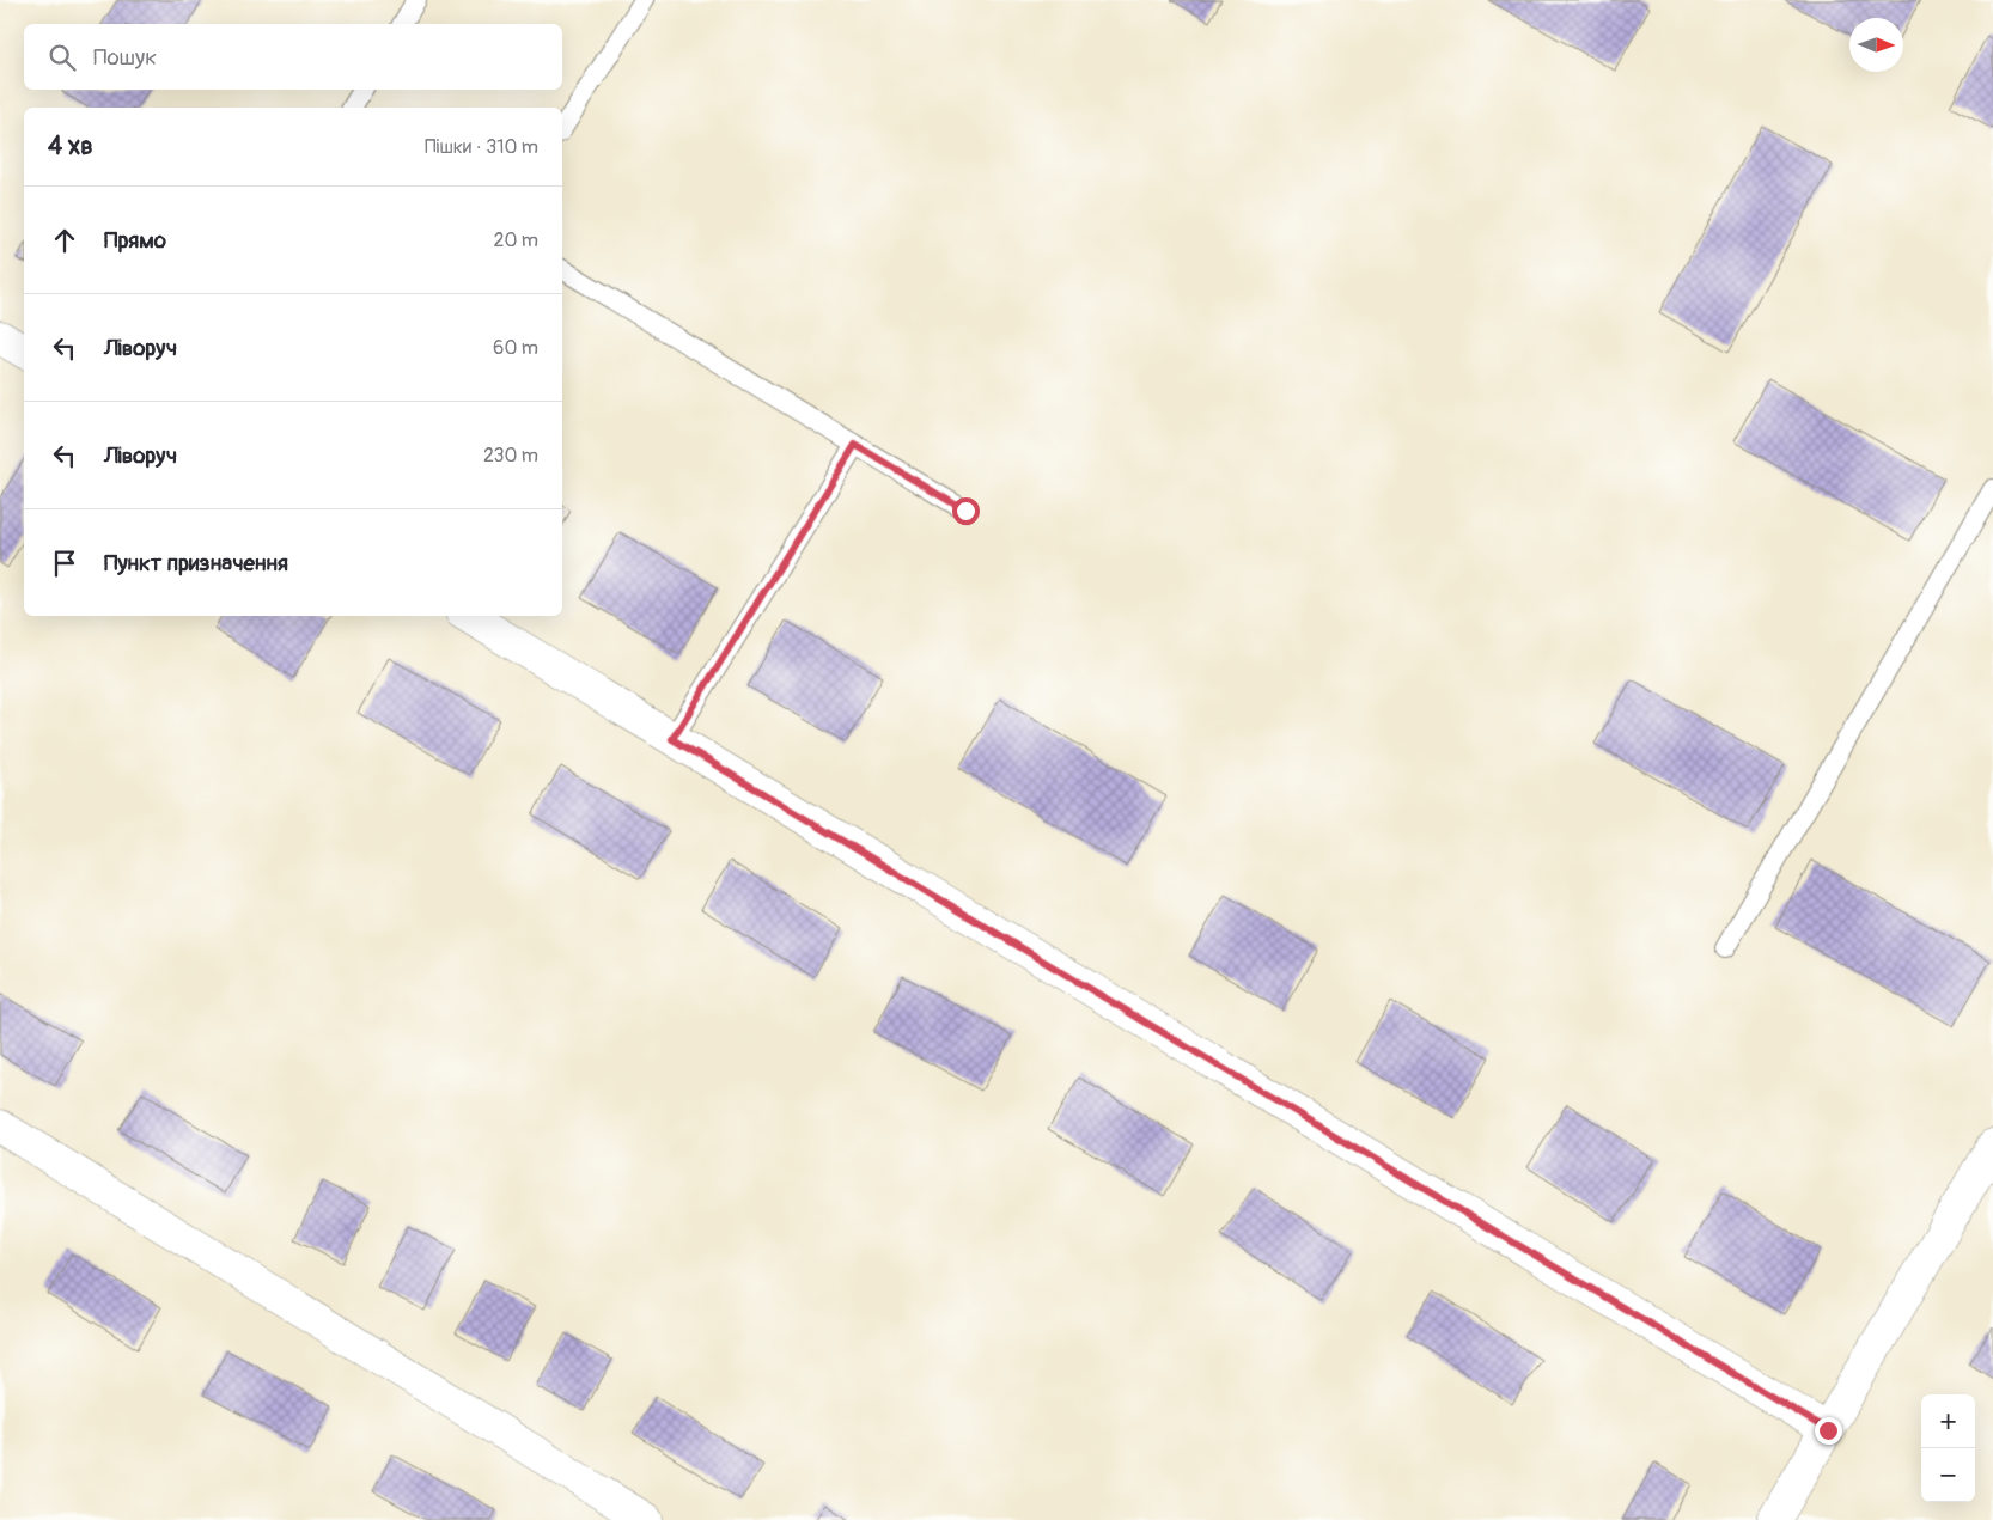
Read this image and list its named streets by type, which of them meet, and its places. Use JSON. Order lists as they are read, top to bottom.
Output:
{
  "north": "right",
  "page": {
    "search": "Пошук",
    "heading": ["4 хв", "Пішки · 310 m"],
    "list": [
      ["Прямо", "20 m"],
      ["Ліворуч", "60 m"],
      ["Ліворуч", "230 m"],
      "Пункт призначення"
    ],
    "map_buttons": ["+", "−"]
  }
}
